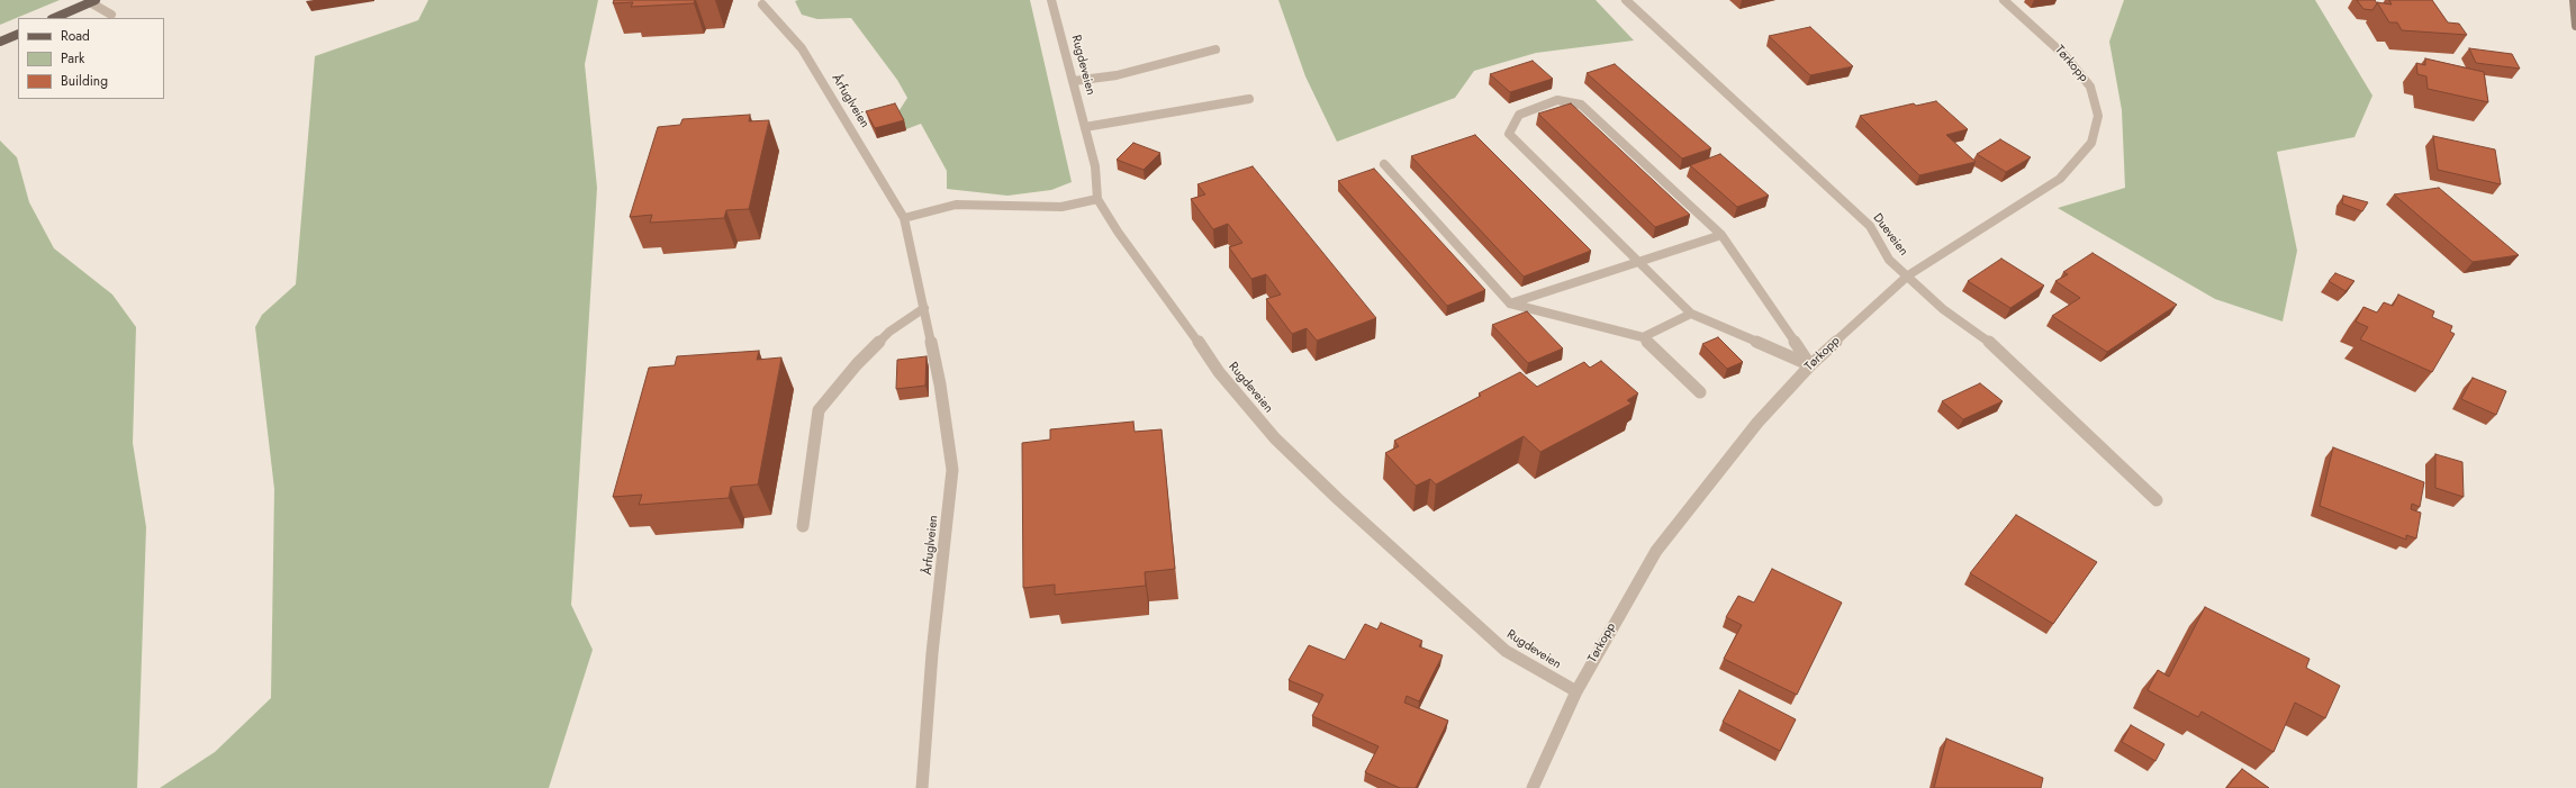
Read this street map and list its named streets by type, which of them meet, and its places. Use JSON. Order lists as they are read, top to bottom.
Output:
{
  "streets": {
    "street": [
      "Tørkopp",
      "Rugdeveien",
      "Årfuglveien",
      "Dueveien"
    ]
  },
  "crossings": [
    ["Tørkopp", "Rugdeveien"],
    ["Tørkopp", "Dueveien"]
  ],
  "legend": ["Road", "Park", "Building"]
}
